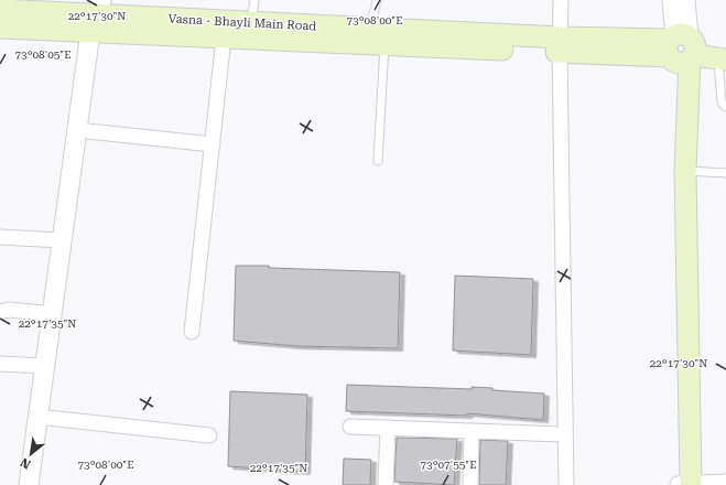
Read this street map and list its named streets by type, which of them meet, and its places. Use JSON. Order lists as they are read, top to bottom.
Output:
{
  "streets": {
    "main road": ["Vasna - Bhayli Main Road"]
  },
  "north": "bottom left",
  "coordinates": [
    "22°17'30\"N",
    "73°08'00\"E",
    "73°08'05\"E",
    "22°17'35\"N",
    "73°07'55\"E"
  ]
}
